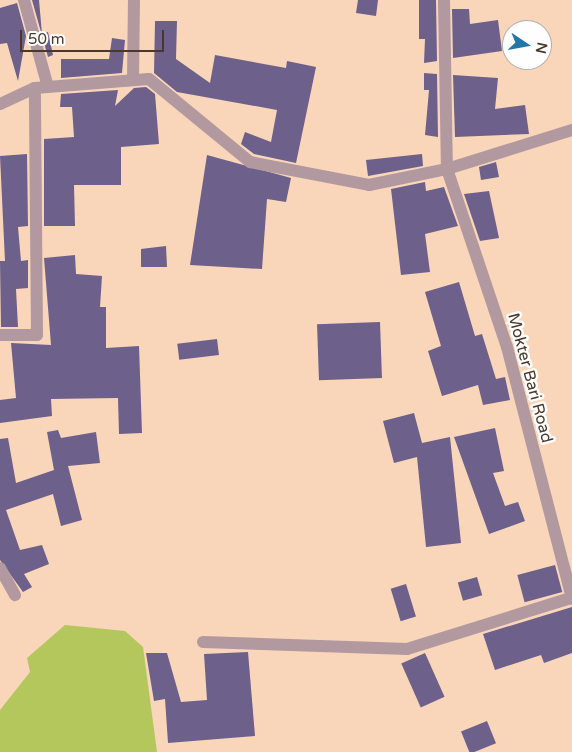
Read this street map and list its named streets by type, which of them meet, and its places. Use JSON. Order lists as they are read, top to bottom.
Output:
{
  "streets": {
    "street": ["Mokter Bari Road"]
  },
  "scale_bar": "50 m",
  "north": "right"
}
